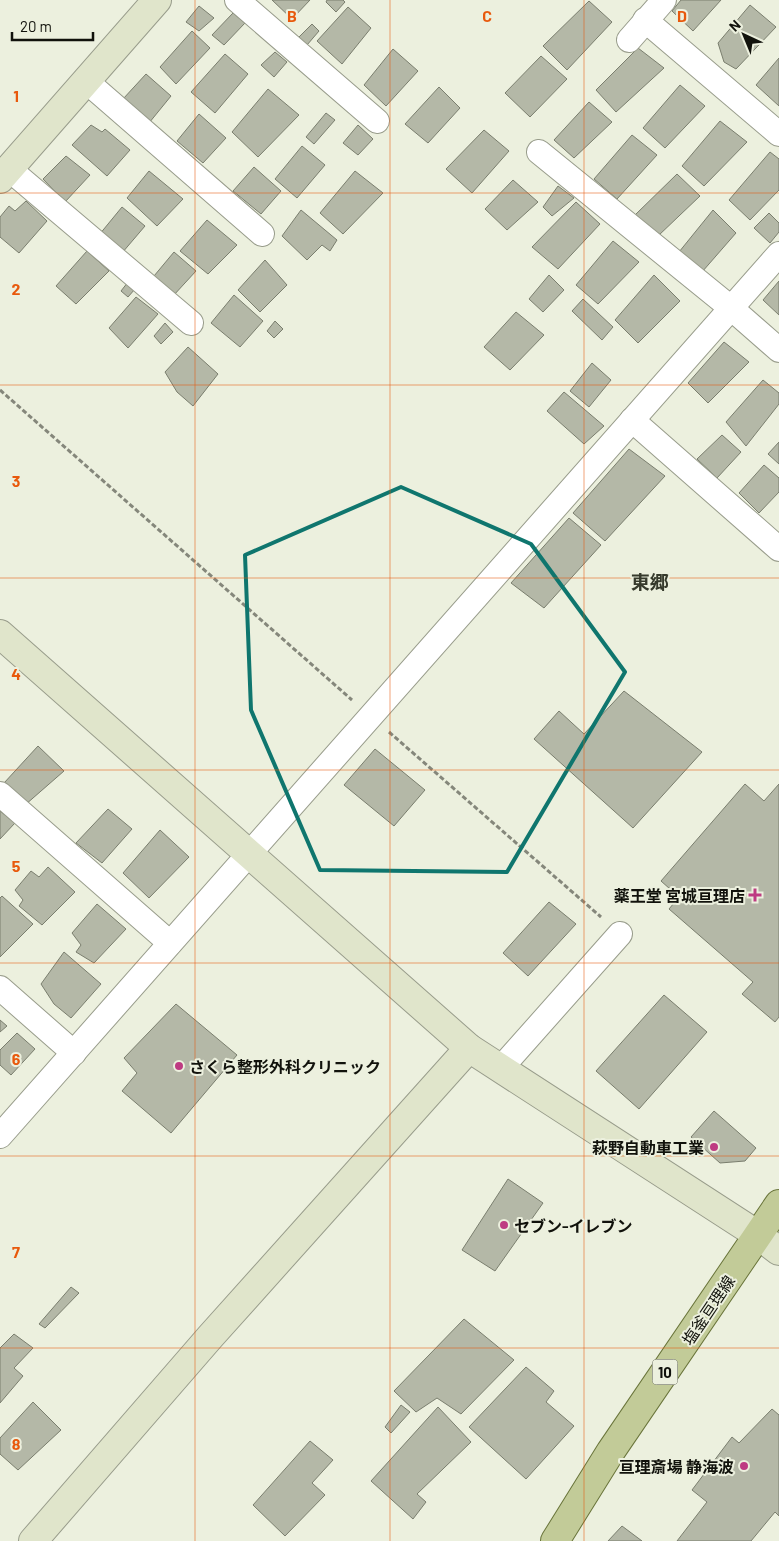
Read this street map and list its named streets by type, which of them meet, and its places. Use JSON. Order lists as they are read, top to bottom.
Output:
{
  "streets": {
    "main road": ["塩釜亘理線", "10"]
  },
  "districts": ["東郷"],
  "places": {
    "health": ["薬王堂 宮城亘理店"],
    "other": [
      "さくら整形外科クリニック",
      "萩野自動車工業",
      "セブン-イレブン",
      "亘理斎場 静海波"
    ]
  },
  "scale_bar": "20 m",
  "north": "top left",
  "grid": {
    "columns": ["B", "C", "D"],
    "rows": [
      "1",
      "2",
      "3",
      "4",
      "5",
      "6",
      "7",
      "8"
    ]
  }
}
